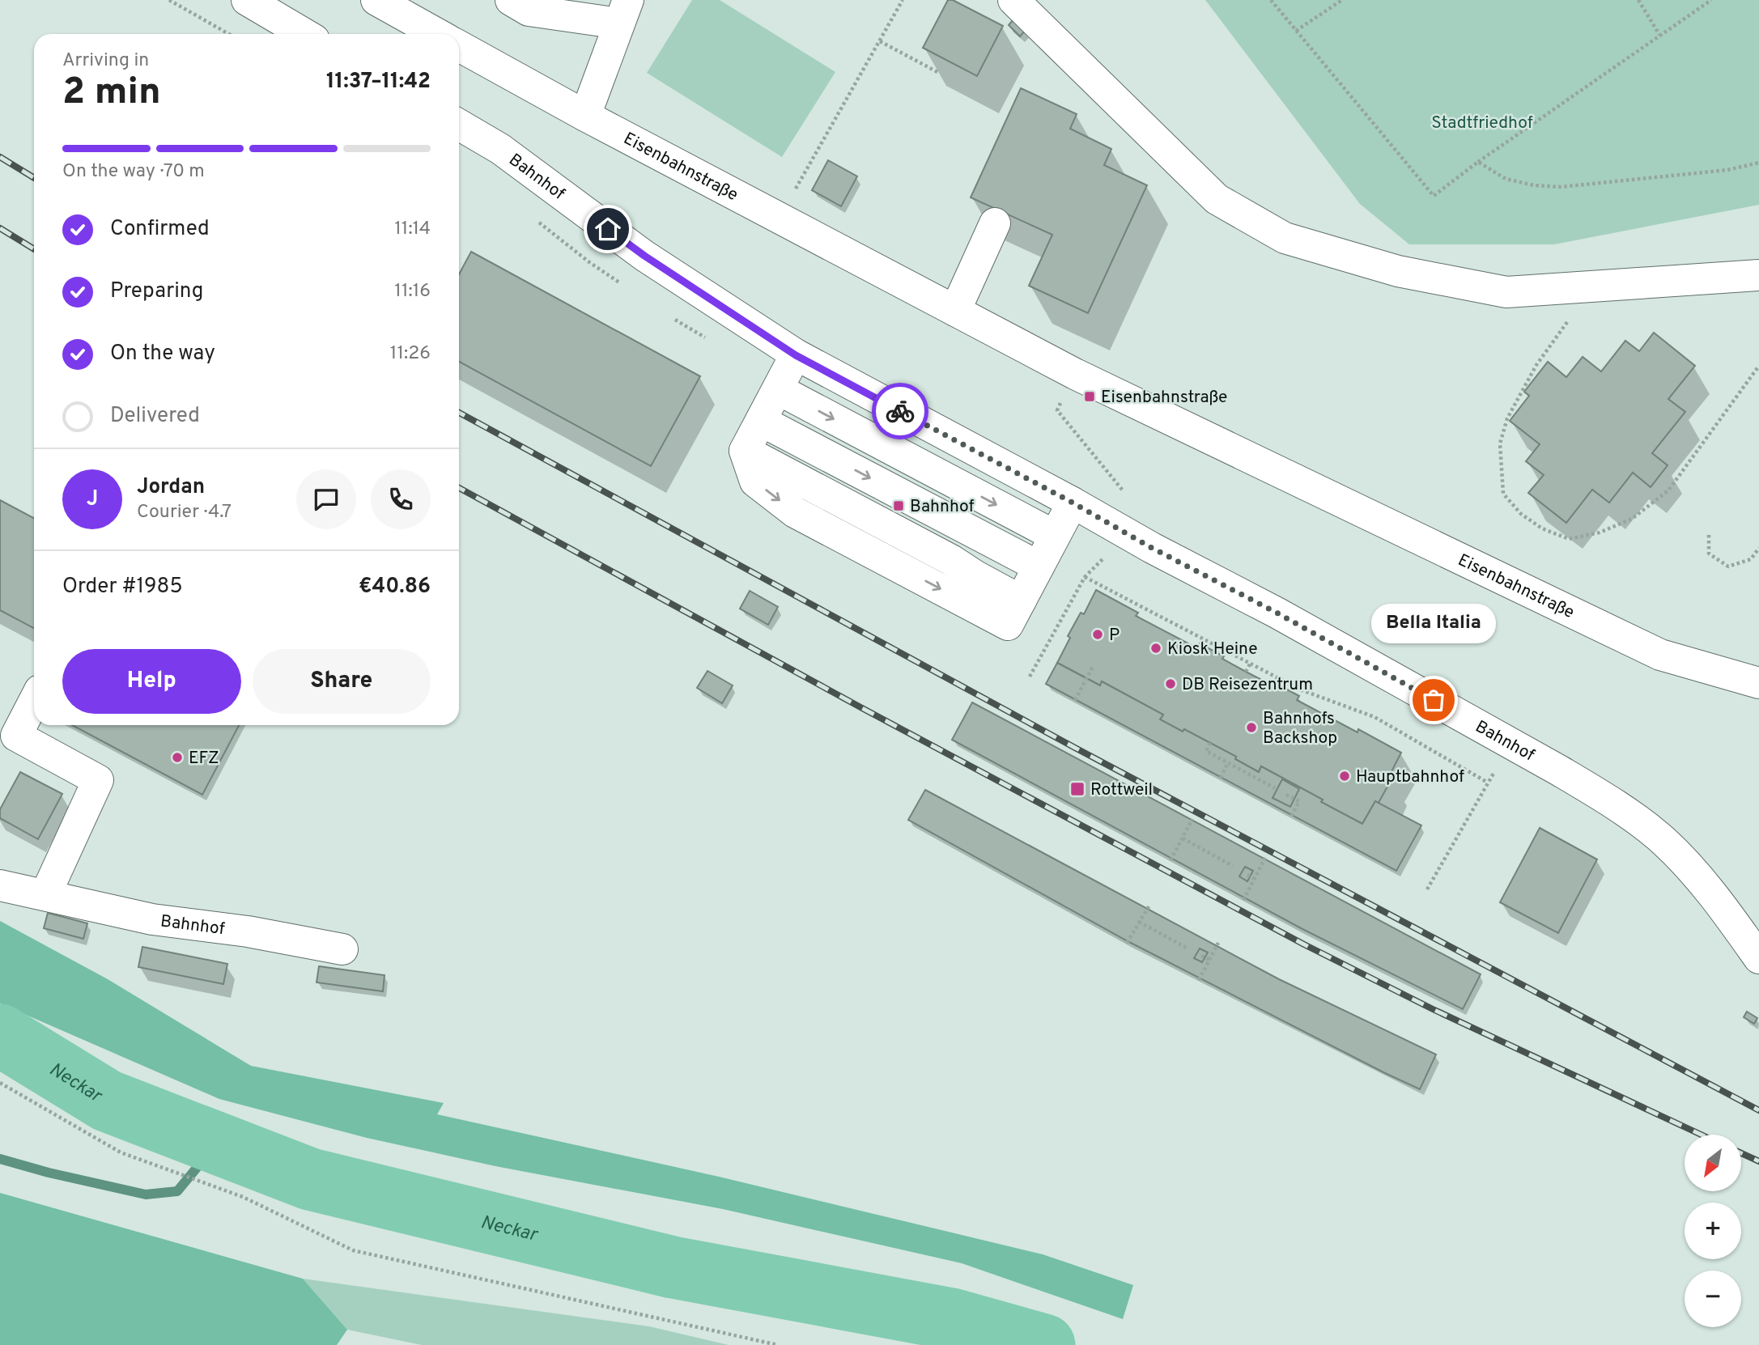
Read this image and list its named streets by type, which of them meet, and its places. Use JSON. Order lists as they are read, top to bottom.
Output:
{
  "streets": {
    "street": ["Eisenbahnstraße", "Bahnhof"]
  },
  "water": ["Neckar"],
  "parks": ["Stadtfriedhof"],
  "places": {
    "transit": ["Eisenbahnstraße", "Bahnhof", "Rottweil"],
    "other": [
      "P",
      "Kiosk Heine",
      "DB Reisezentrum",
      "Bella Italia",
      "Bahnhofs Backshop",
      "EFZ",
      "Hauptbahnhof"
    ]
  },
  "north": "bottom left",
  "page": {
    "heading": ["2 min", "Arriving in", "11:37–11:42"],
    "panel": [
      "Jordan",
      "Courier · 4.7",
      "Order #1985",
      "€40.86"
    ],
    "bar": "On the way · 70 m",
    "list": [
      ["Confirmed", "11:14"],
      ["Preparing", "11:16"],
      ["On the way", "11:26"],
      "Delivered"
    ],
    "round": "J",
    "bubble": "Bella Italia",
    "buttons": ["Help", "Share"],
    "map_buttons": ["+", "−"]
  }
}
